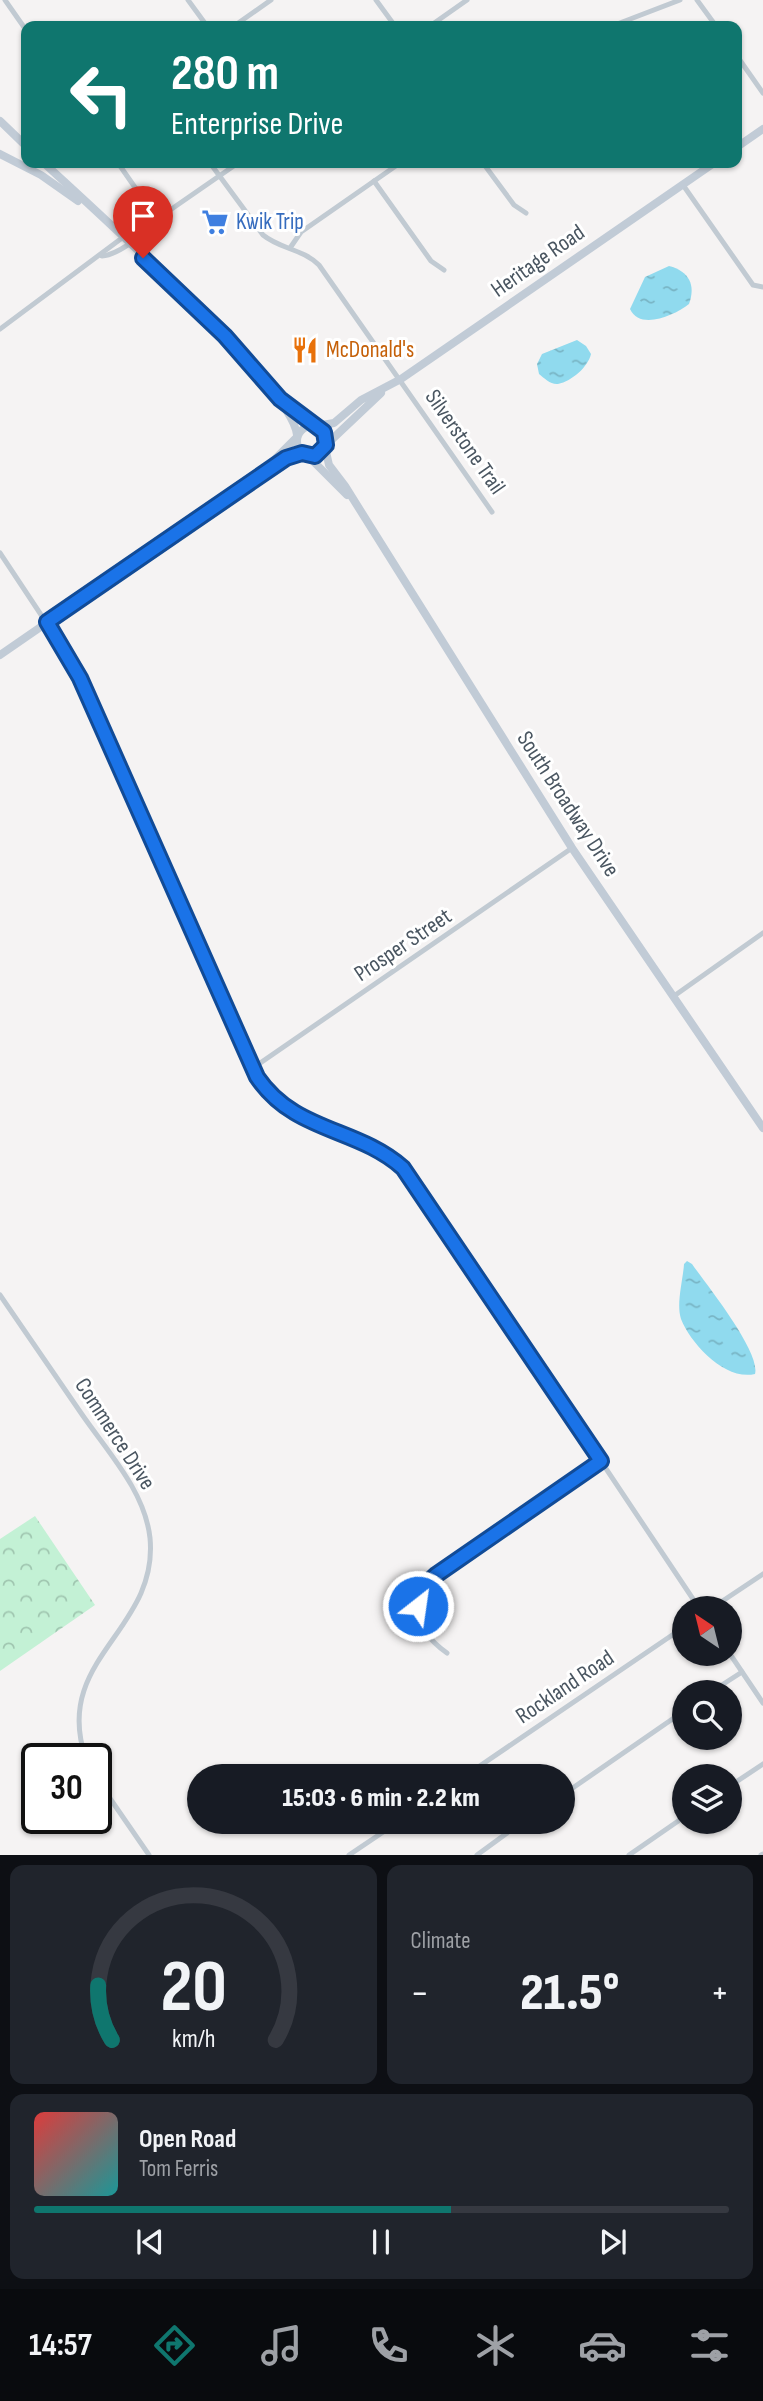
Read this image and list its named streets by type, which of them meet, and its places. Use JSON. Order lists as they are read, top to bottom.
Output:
{
  "streets": {
    "main road": ["Heritage Road", "South Broadway Drive"],
    "street": [
      "Silverstone Trail",
      "Prosper Street",
      "Commerce Drive",
      "Rockland Road"
    ]
  },
  "crossings": [
    ["Heritage Road", "Silverstone Trail"],
    ["Heritage Road", "South Broadway Drive"],
    ["South Broadway Drive", "Prosper Street"]
  ],
  "places": {
    "supermarket": ["Kwik Trip"],
    "restaurant": ["McDonald's"]
  },
  "north": "top left",
  "page": {
    "turn": ["280 m", "Enterprise Drive"],
    "limit": "30",
    "trip": "15:03 · 6 min · 2.2 km",
    "tile": "Climate",
    "heat": ["−", "21.5°", "+"],
    "song": ["Open Road", "Tom Ferris"],
    "tabs": "14:57",
    "gauge": ["20", "km/h"]
  }
}
